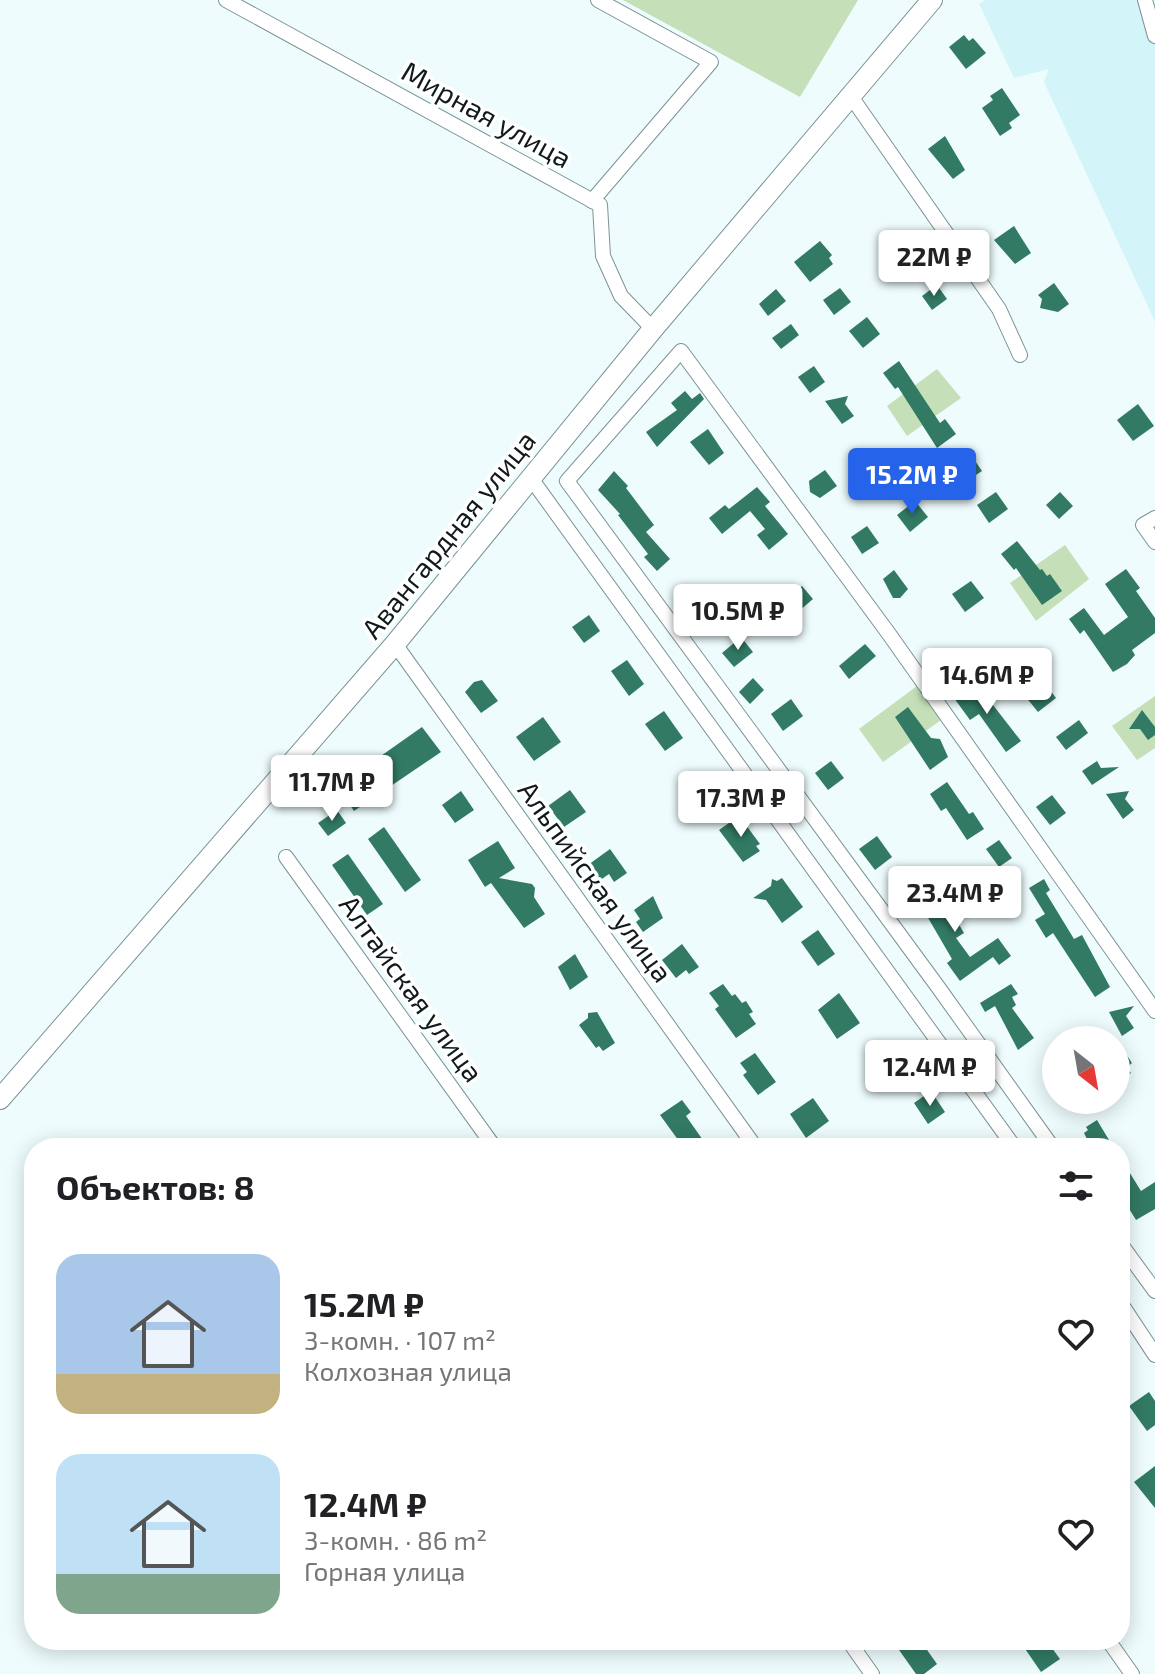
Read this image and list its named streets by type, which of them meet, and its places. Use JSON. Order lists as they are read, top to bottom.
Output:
{
  "streets": {
    "main road": ["Авангардная улица"],
    "street": ["Мирная улица", "Альпийская улица", "Алтайская улица"]
  },
  "crossings": [
    ["Мирная улица", "Авангардная улица"],
    ["Авангардная улица", "Альпийская улица"]
  ],
  "north": "bottom right",
  "page": {
    "price": [
      "22M ₽",
      "15.2M ₽",
      "10.5M ₽",
      "14.6M ₽",
      "11.7M ₽",
      "17.3M ₽",
      "23.4M ₽",
      "12.4M ₽"
    ],
    "heading": "Объектов: 8",
    "list": [
      {
        "name": "15.2M ₽",
        "note": "3-комн. · 107 m² · Колхозная улица"
      },
      {
        "name": "12.4M ₽",
        "note": "3-комн. · 86 m² · Горная улица"
      }
    ]
  }
}
